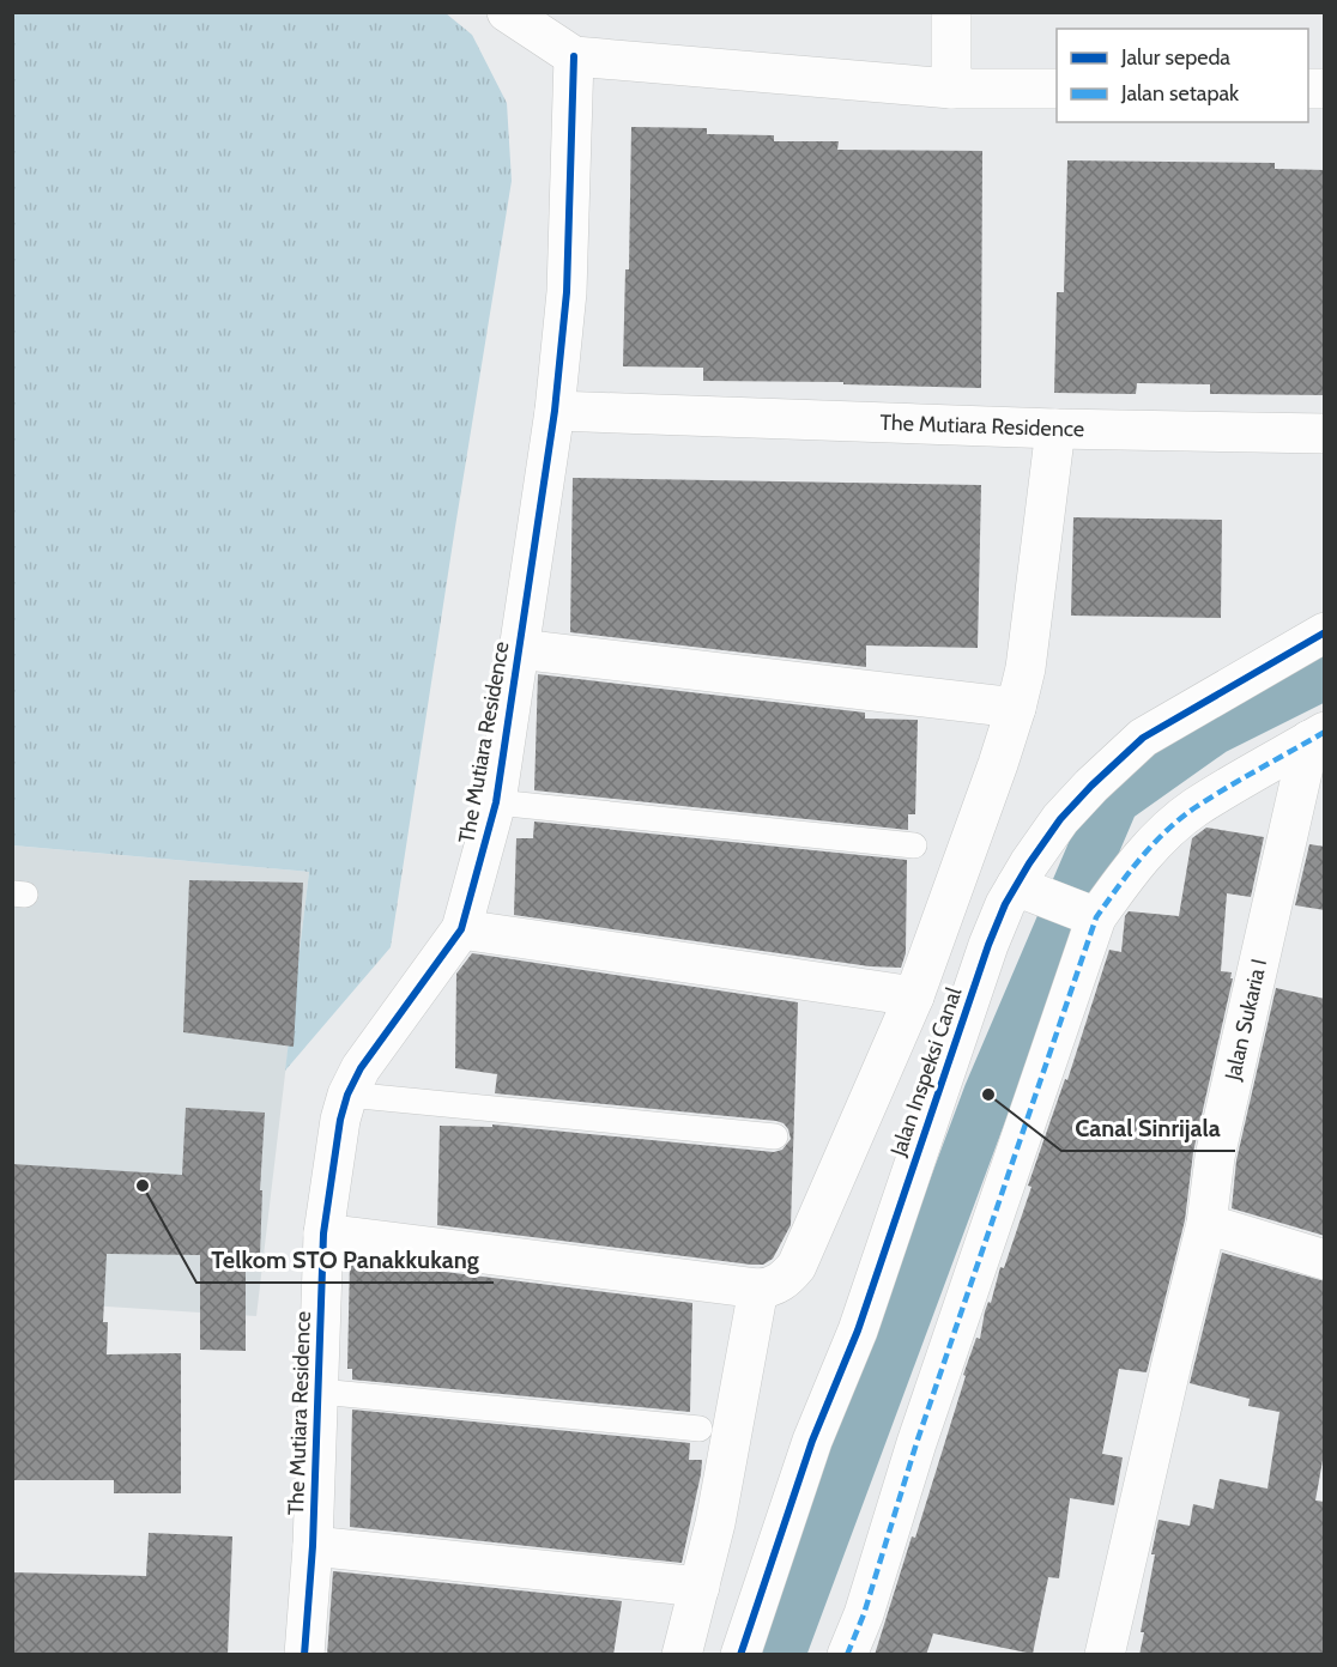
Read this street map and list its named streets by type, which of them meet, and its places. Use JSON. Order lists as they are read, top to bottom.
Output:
{
  "streets": {
    "street": ["The Mutiara Residence", "Jalan Sukaria I", "Jalan Inspeksi Canal"]
  },
  "places": ["Canal Sinrijala", "Telkom STO Panakkukang"],
  "legend": ["Jalur sepeda", "Jalan setapak"]
}
